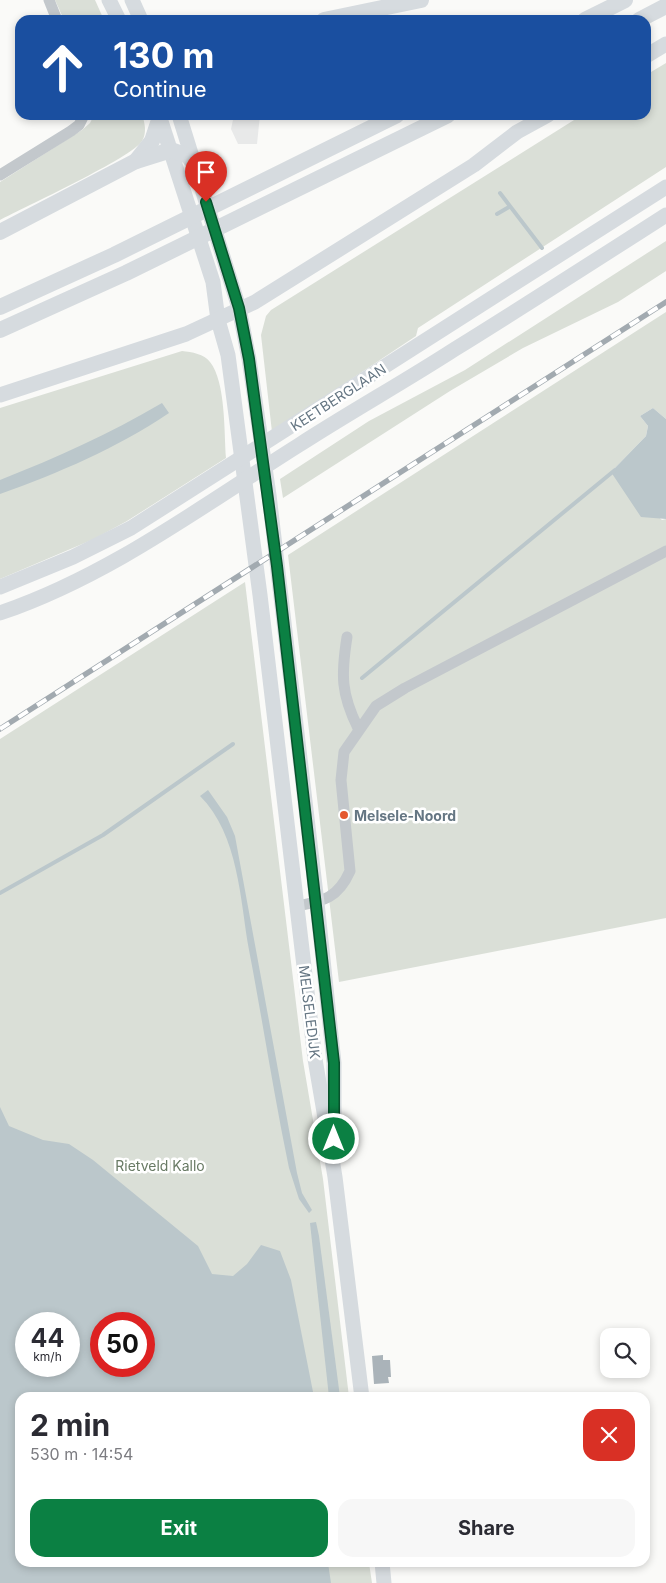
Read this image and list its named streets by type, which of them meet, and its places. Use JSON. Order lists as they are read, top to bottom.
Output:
{
  "streets": {
    "main road": ["KEETBERGLAAN", "MELSELEDIJK"]
  },
  "parks": ["Rietveld Kallo"],
  "places": ["Melsele-Noord"],
  "page": {
    "turn": ["130 m", "Continue"],
    "speed": "44 km/h",
    "limit": "50",
    "heading": ["2 min", "530 m · 14:54"],
    "buttons": ["Exit", "Share"]
  }
}
